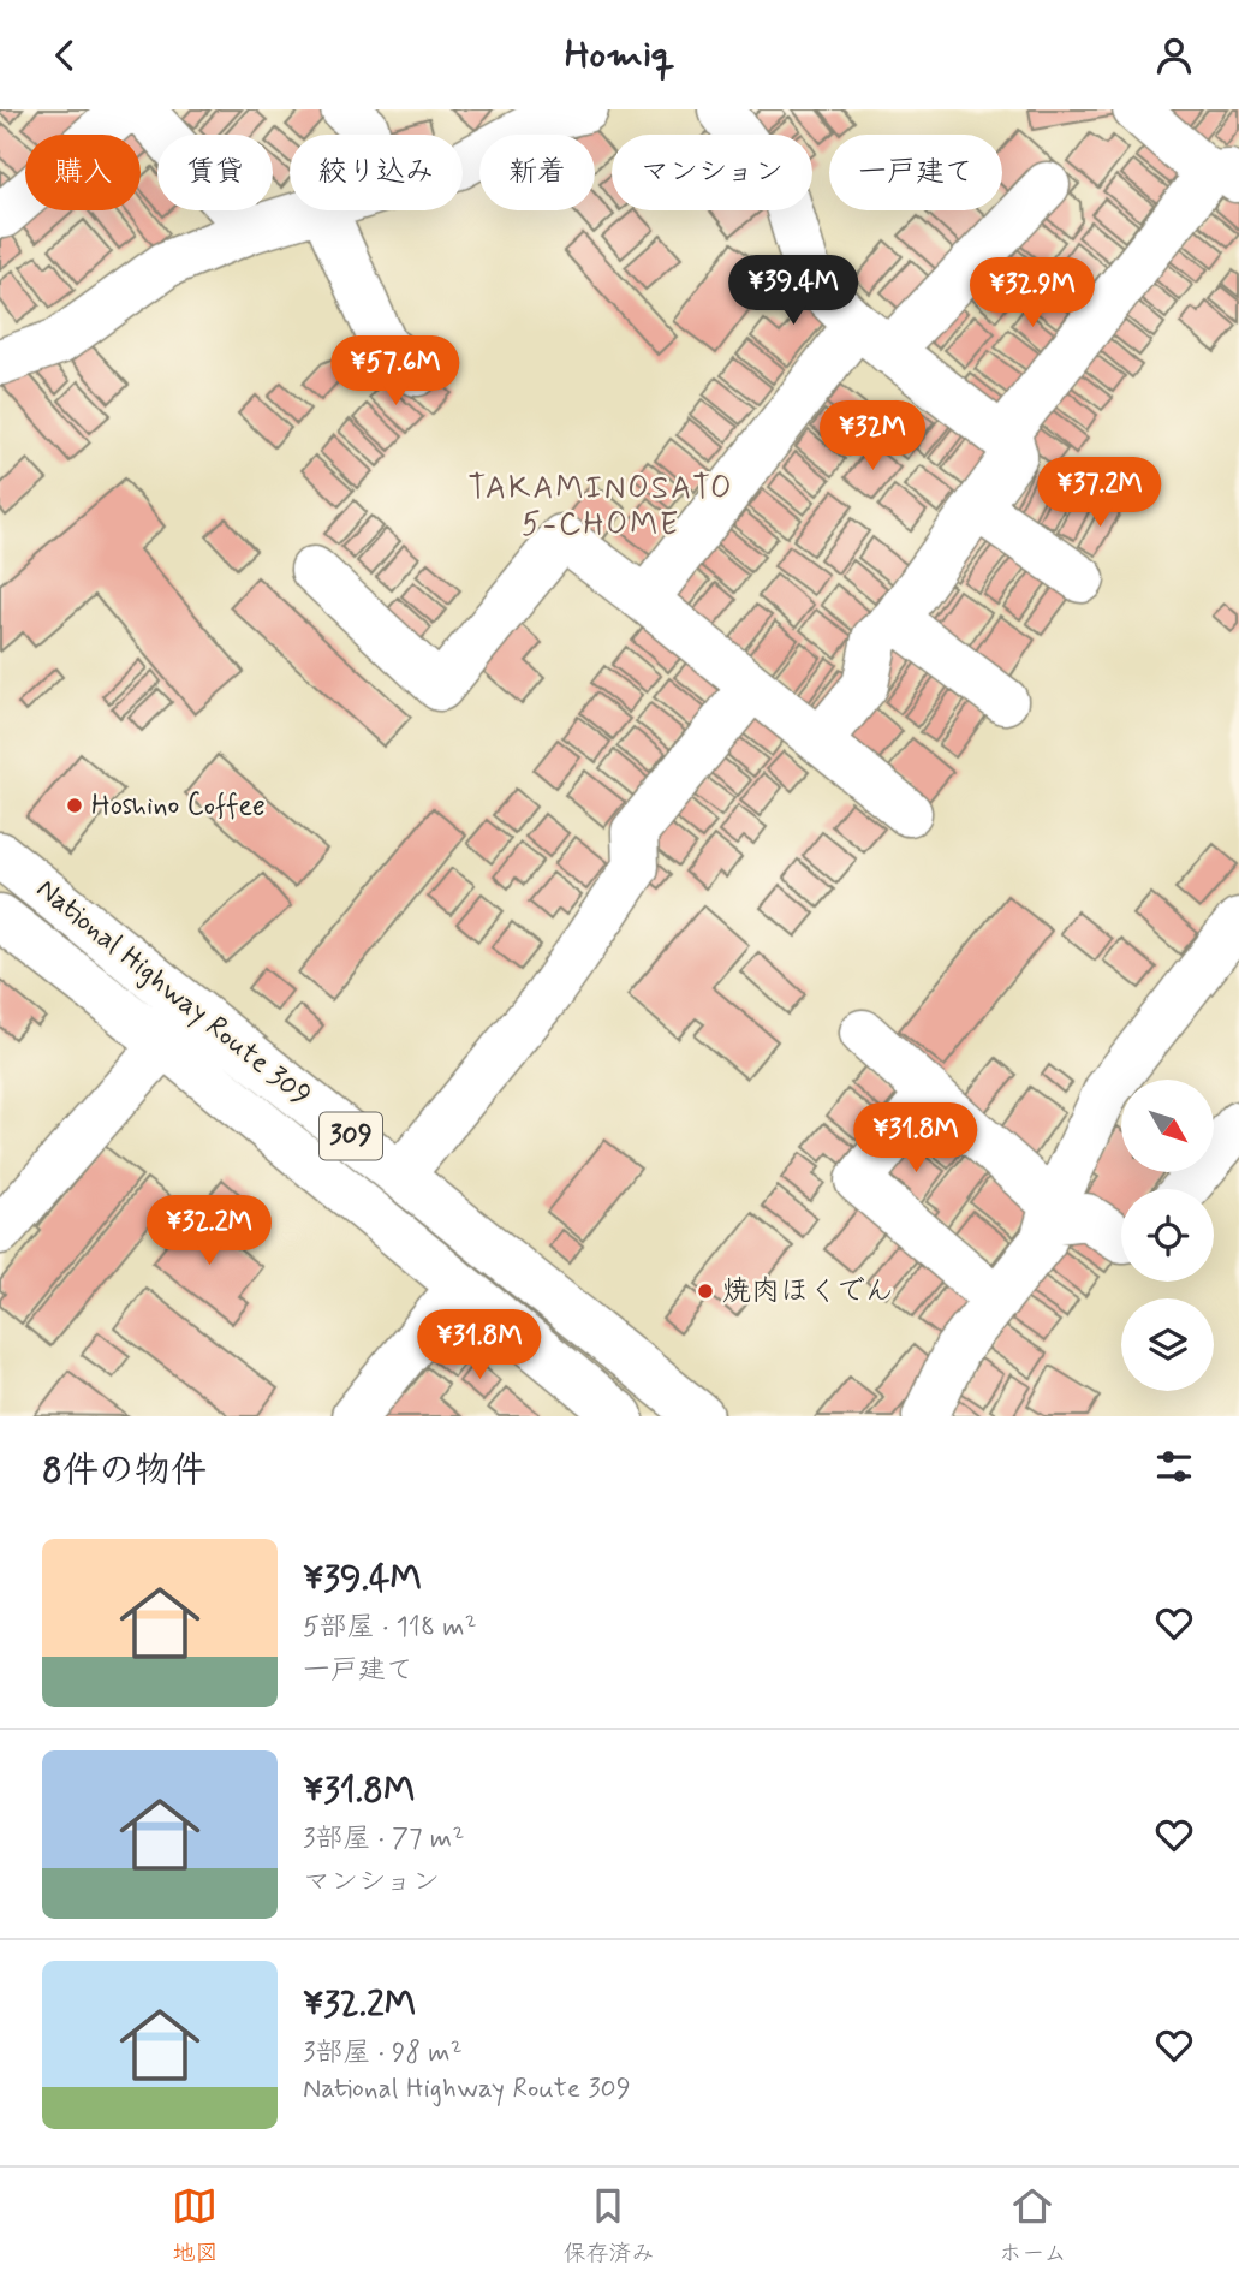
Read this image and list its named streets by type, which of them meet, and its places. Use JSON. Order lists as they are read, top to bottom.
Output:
{
  "streets": {
    "main road": ["National Highway Route 309", "309"]
  },
  "districts": ["TAKAMINOSATO 5-CHOME"],
  "places": ["Hoshino Coffee", "焼肉ほくでん"],
  "north": "bottom right",
  "page": {
    "header": "Homiq",
    "chip": [
      "購入",
      "賃貸",
      "絞り込み",
      "新着",
      "マンション",
      "一戸建て"
    ],
    "price": [
      "¥39.4M",
      "¥32.9M",
      "¥57.6M",
      "¥32M",
      "¥37.2M",
      "¥31.8M",
      "¥32.2M",
      "¥31.8M"
    ],
    "heading": "8件の物件",
    "list": [
      {
        "name": "¥39.4M",
        "note": "5部屋 · 118 m² · 一戸建て"
      },
      {
        "name": "¥31.8M",
        "note": "3部屋 · 77 m² · マンション"
      },
      {
        "name": "¥32.2M",
        "note": "3部屋 · 98 m² · National Highway Route 309"
      }
    ],
    "tabs": ["地図", "保存済み", "ホーム"]
  }
}
